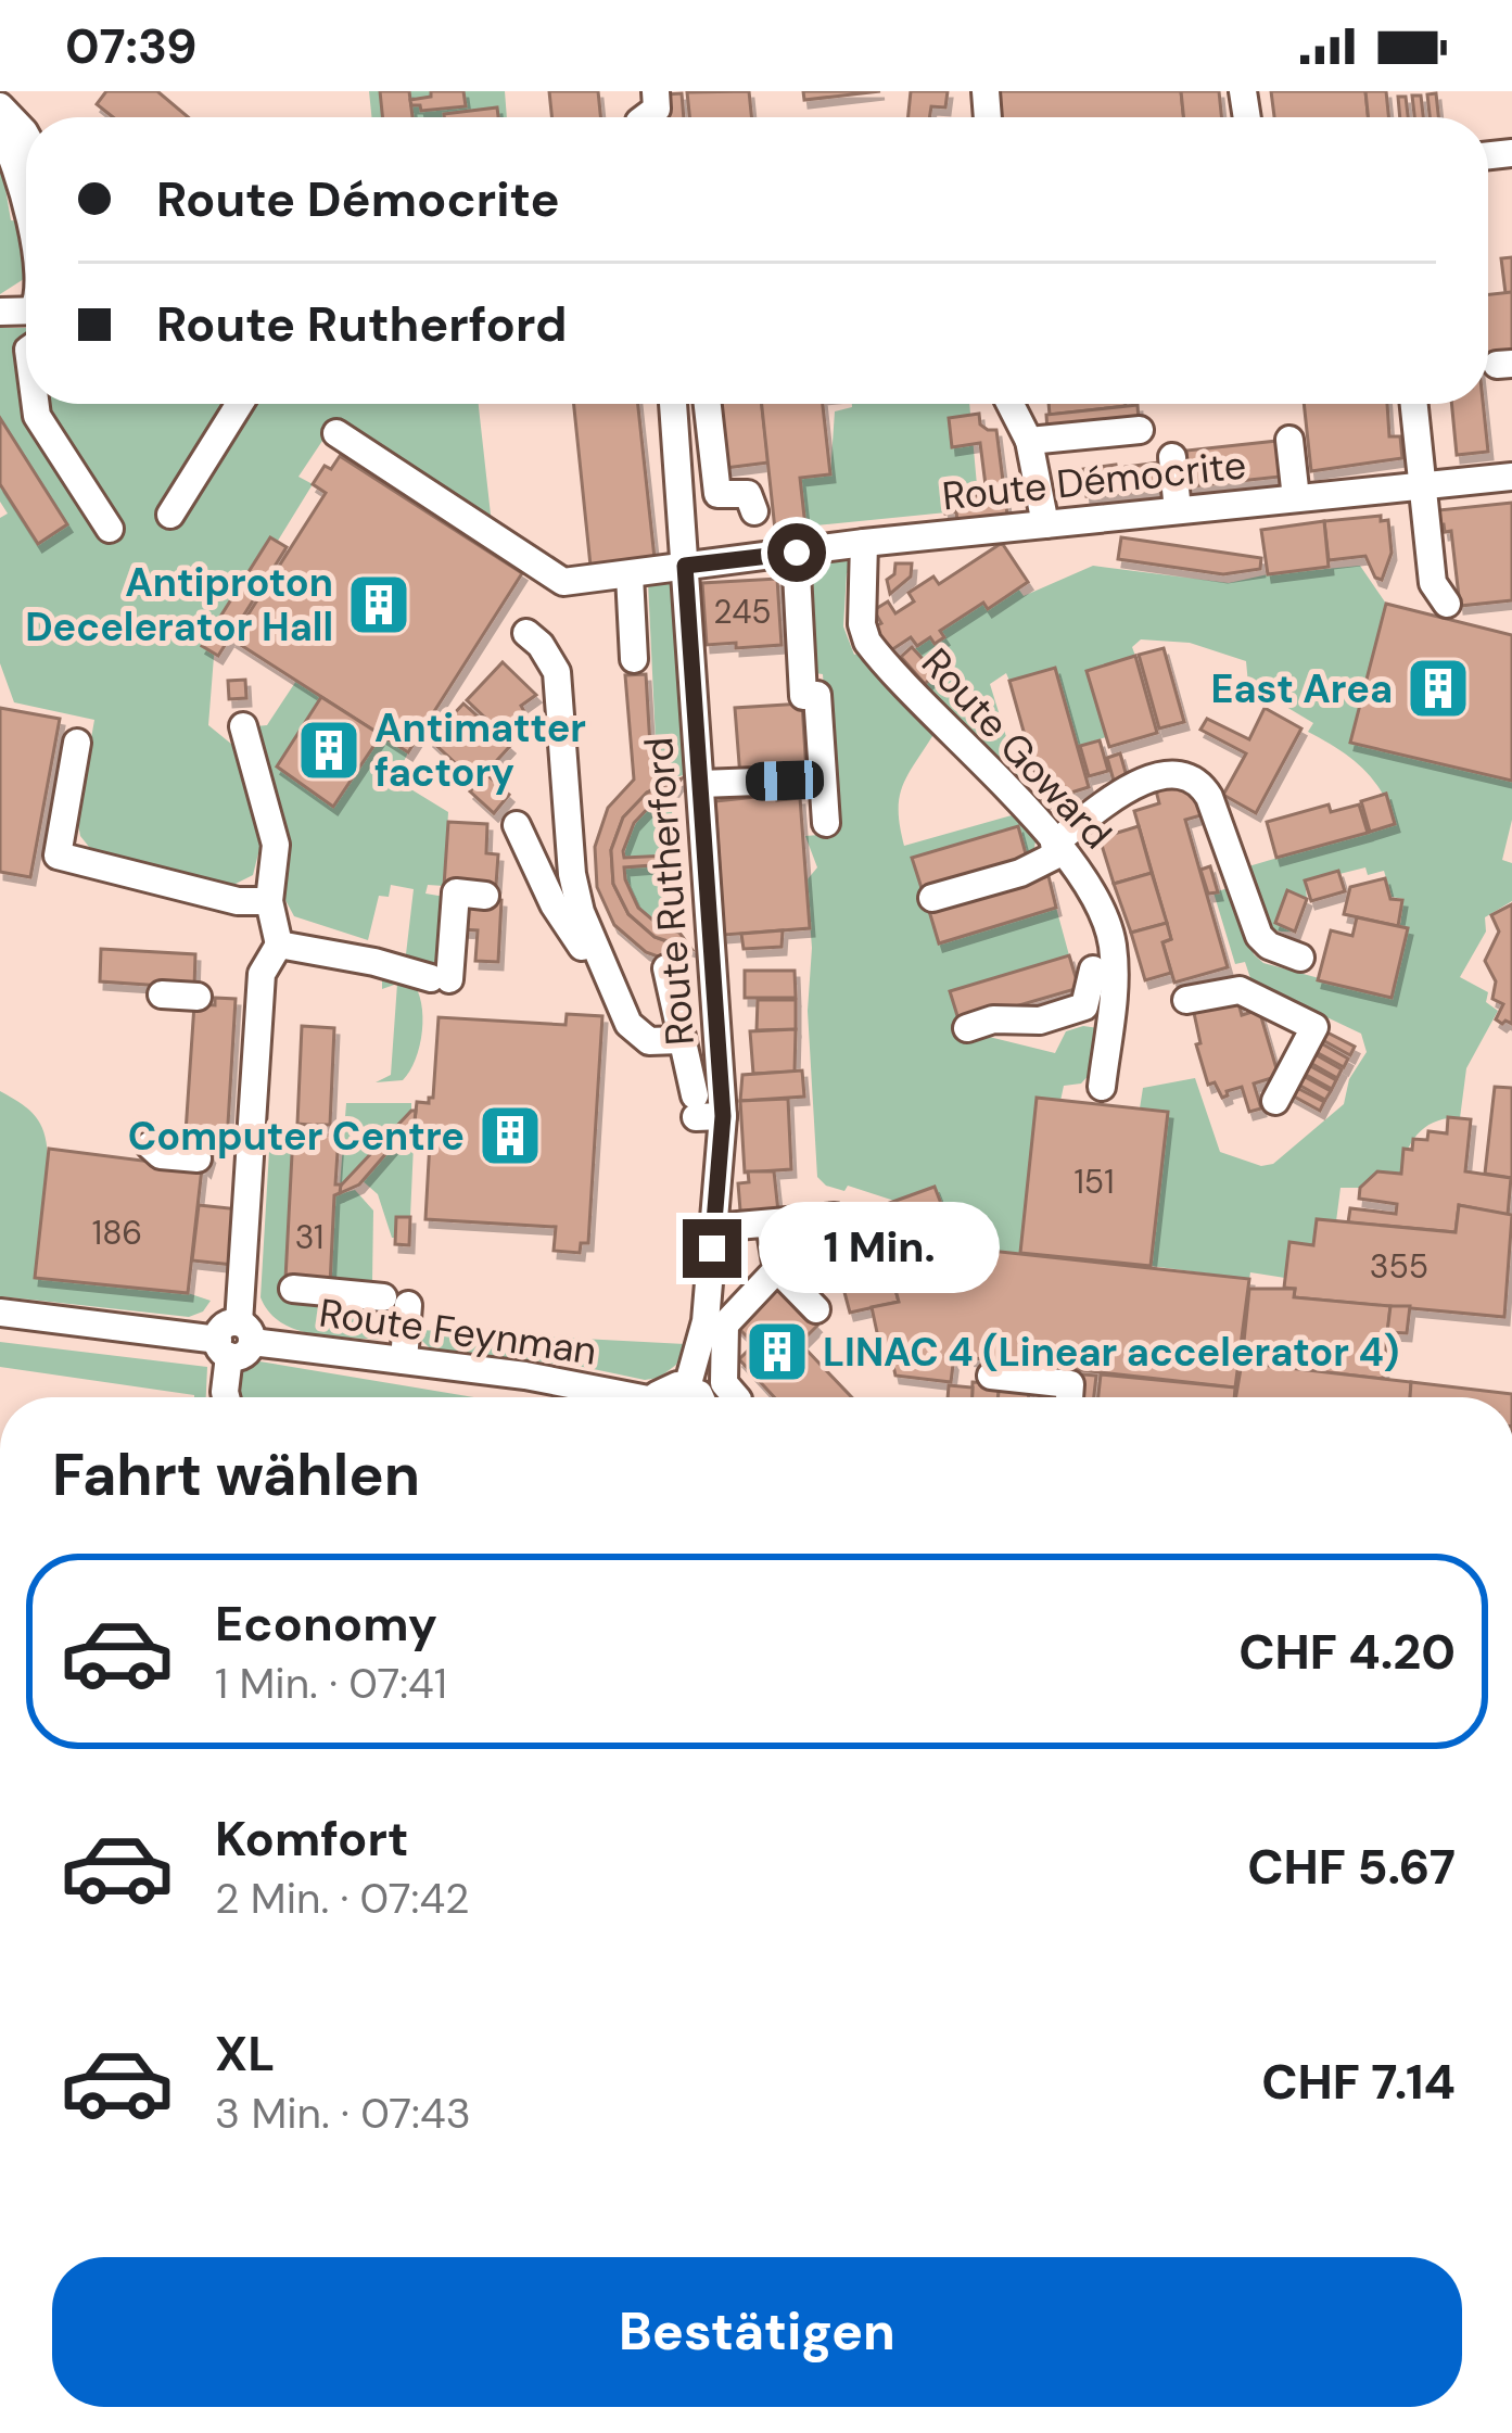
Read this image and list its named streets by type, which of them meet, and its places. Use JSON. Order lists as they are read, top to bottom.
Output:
{
  "streets": {
    "street": [
      "Route Démocrite",
      "Route Goward",
      "Route Rutherford",
      "Route Feynman"
    ]
  },
  "crossings": [
    ["Route Démocrite", "Route Goward"],
    ["Route Démocrite", "Route Rutherford"]
  ],
  "places": {
    "building": [
      "Antiproton Decelerator Hall",
      "East Area",
      "Antimatter factory",
      "Computer Centre",
      "LINAC 4 (Linear accelerator 4)"
    ]
  },
  "house_numbers": [
    "245",
    "151",
    "186",
    "31",
    "355"
  ],
  "page": {
    "status": "07:39",
    "banner": ["Route Démocrite", "Route Rutherford"],
    "bubble": "1 Min.",
    "heading": "Fahrt wählen",
    "list": [
      {
        "name": "Economy",
        "note": "1 Min. · 07:41",
        "value": "CHF 4.20"
      },
      {
        "name": "Komfort",
        "note": "2 Min. · 07:42",
        "value": "CHF 5.67"
      },
      {
        "name": "XL",
        "note": "3 Min. · 07:43",
        "value": "CHF 7.14"
      }
    ],
    "buttons": "Bestätigen"
  }
}
